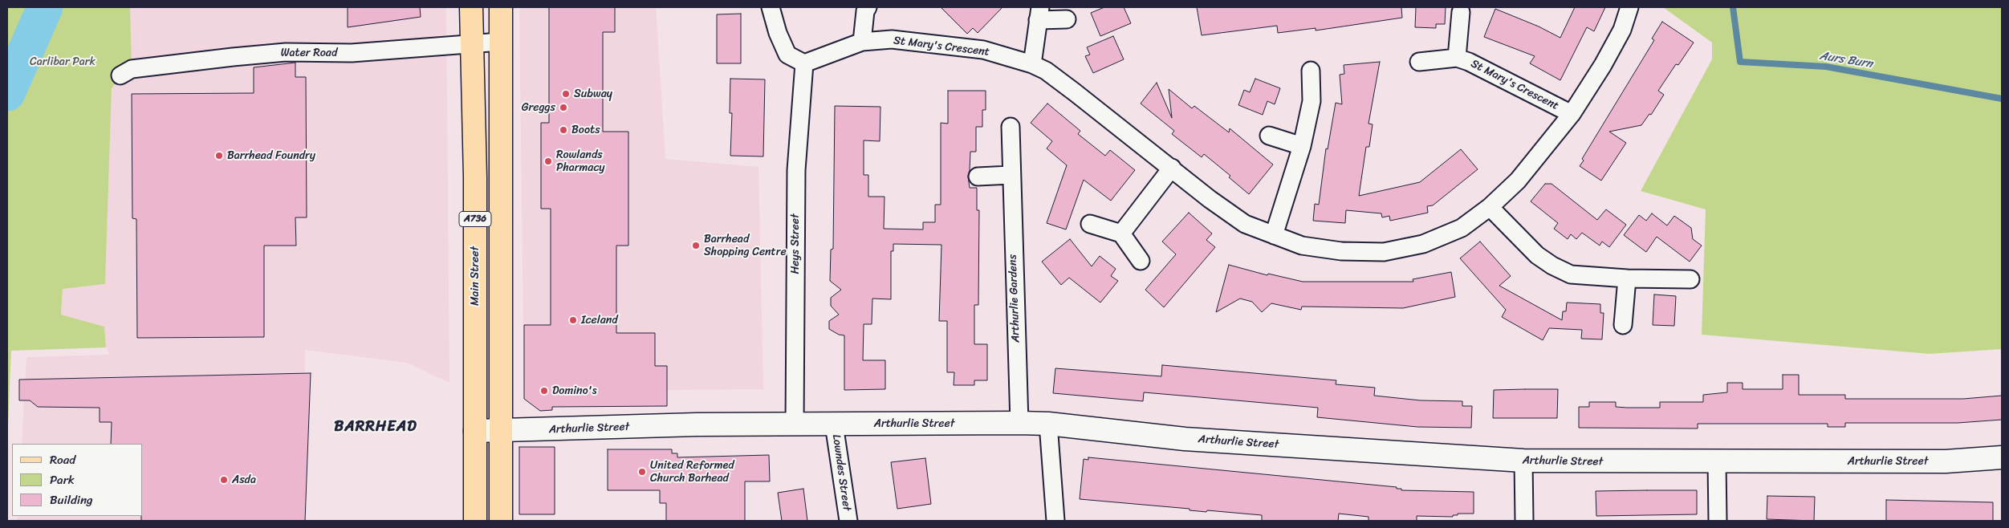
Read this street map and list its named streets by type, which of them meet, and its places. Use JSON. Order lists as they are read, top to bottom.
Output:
{
  "streets": {
    "main road": ["A736", "Main Street"],
    "street": [
      "St Mary's Crescent",
      "Water Road",
      "Heys Street",
      "Arthurlie Gardens",
      "Arthurlie Street",
      "Lowndes Street"
    ]
  },
  "crossings": [
    ["St Mary's Crescent", "Heys Street"],
    ["Water Road", "A736"],
    ["Water Road", "Main Street"],
    ["A736", "Arthurlie Street"],
    ["Heys Street", "Arthurlie Street"],
    ["Main Street", "Arthurlie Street"],
    ["Arthurlie Gardens", "Arthurlie Street"],
    ["Arthurlie Street", "Lowndes Street"]
  ],
  "districts": ["BARRHEAD"],
  "water": ["Aurs Burn"],
  "parks": ["Carlibar Park"],
  "places": [
    "Subway",
    "Greggs",
    "Boots",
    "Barrhead Foundry",
    "Rowlands Pharmacy",
    "Barrhead Shopping Centre",
    "Iceland",
    "Domino's",
    "United Reformed Church Barhead",
    "Asda"
  ],
  "legend": ["Road", "Park", "Building"]
}
